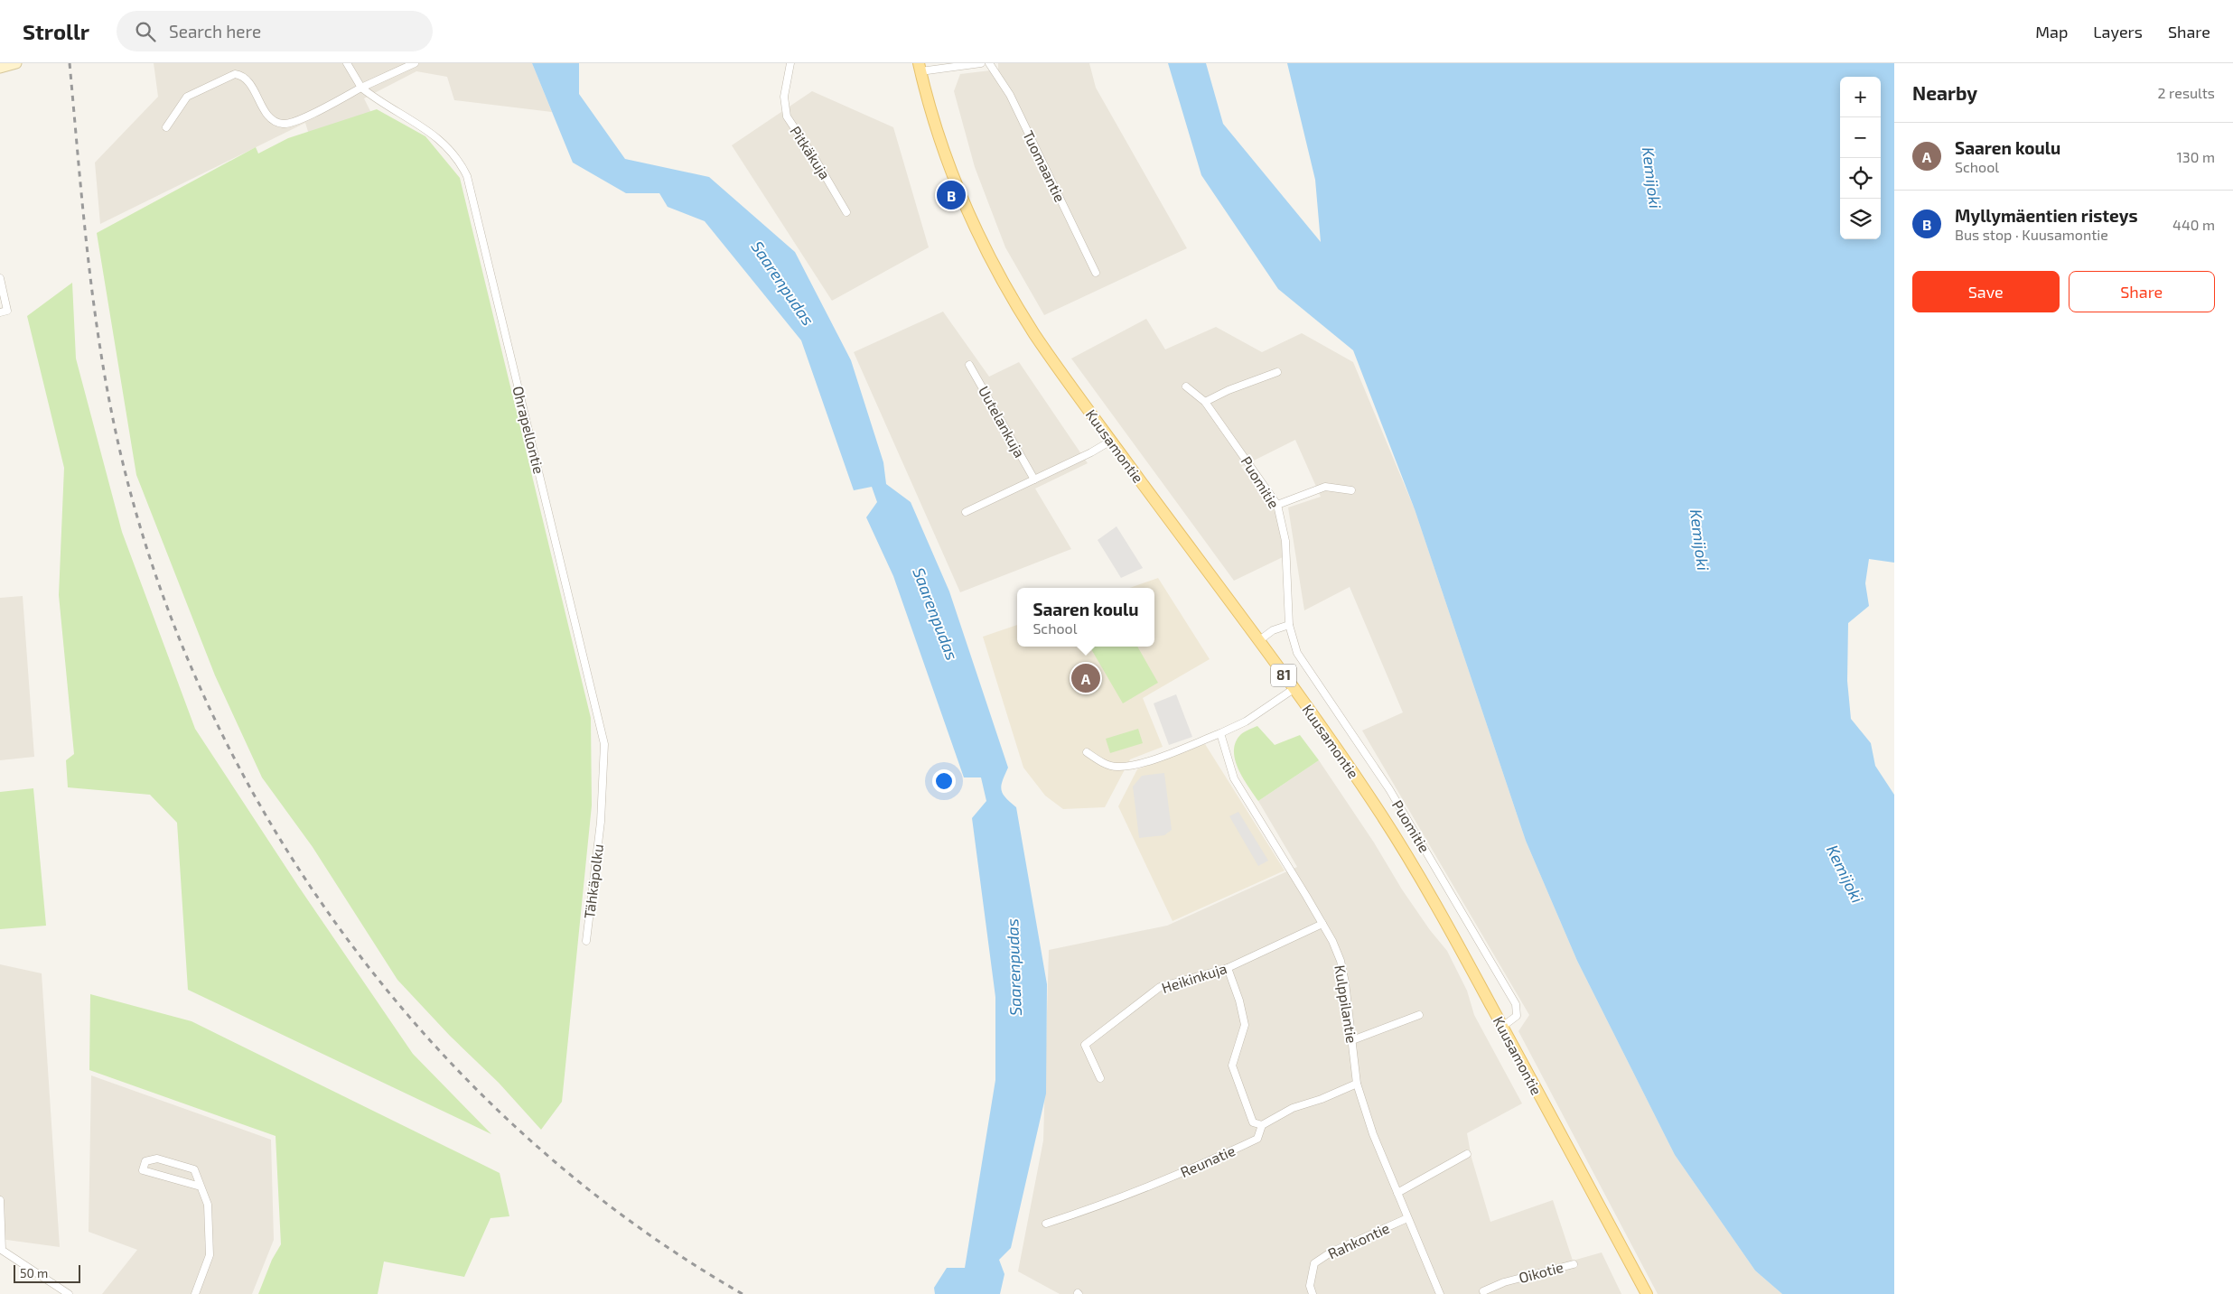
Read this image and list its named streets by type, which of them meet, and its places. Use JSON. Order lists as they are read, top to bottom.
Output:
{
  "streets": {
    "main road": ["Kuusamontie", "81"],
    "street": [
      "Pitkäkuja",
      "Tuomaantie",
      "Uutelankuja",
      "Ohrapellontie",
      "Puomitie",
      "Tähkäpolku",
      "Heikinkuja",
      "Kulppilantie",
      "Reunatie",
      "Rahkontie",
      "Oikotie"
    ]
  },
  "crossings": [
    ["Ohrapellontie", "Tähkäpolku"],
    ["Kuusamontie", "Puomitie"],
    ["Heikinkuja", "Kulppilantie"],
    ["Kulppilantie", "Reunatie"],
    ["Kulppilantie", "Rahkontie"]
  ],
  "water": ["Kemijoki", "Saarenpudas"],
  "scale_bar": "50 m",
  "page": {
    "header": "Strollr",
    "search": "Search here",
    "nav": ["Map", "Layers", "Share"],
    "heading": ["Nearby", "2 results"],
    "map_buttons": ["+", "−"],
    "list": [
      {
        "mark": "A",
        "name": "Saaren koulu",
        "note": "School",
        "value": "130 m"
      },
      {
        "mark": "B",
        "name": "Myllymäentien risteys",
        "note": "Bus stop · Kuusamontie",
        "value": "440 m"
      }
    ],
    "pins": ["B", "A"],
    "buttons": ["Save", "Share"],
    "popup": ["Saaren koulu", "School"],
    "scale": "50 m"
  }
}
